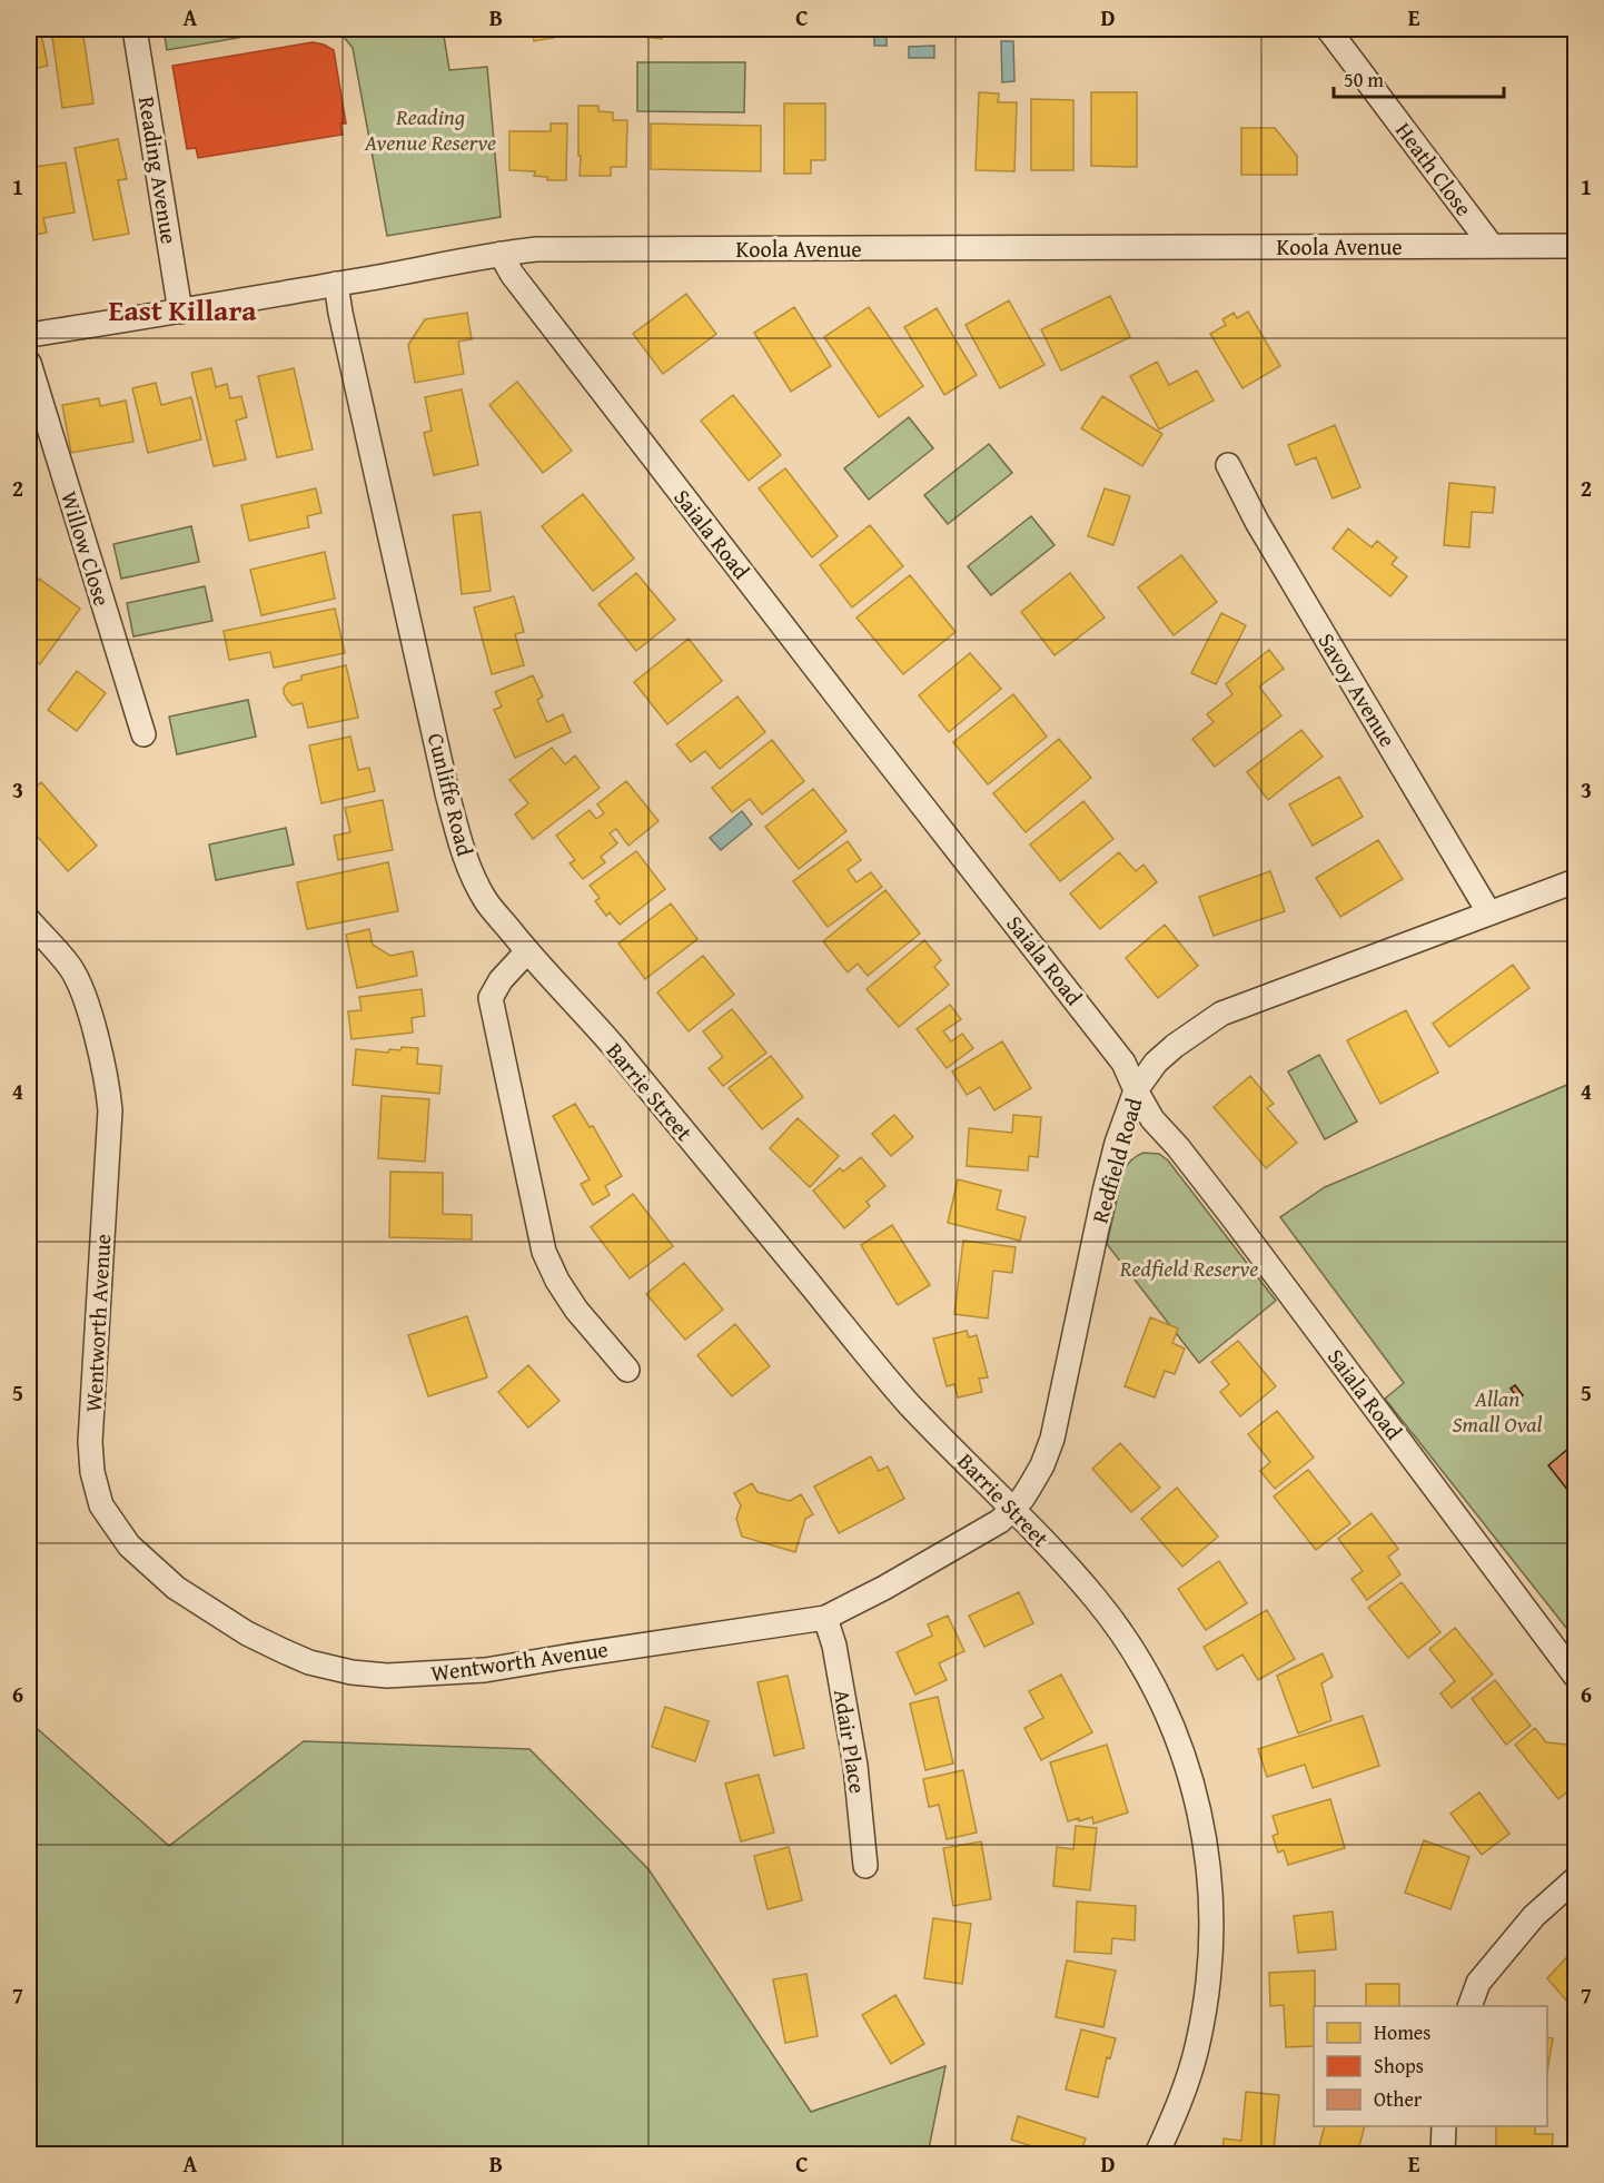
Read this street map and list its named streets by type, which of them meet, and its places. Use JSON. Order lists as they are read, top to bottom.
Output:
{
  "streets": {
    "street": [
      "Heath Close",
      "Reading Avenue",
      "Koola Avenue",
      "Saiala Road",
      "Willow Close",
      "Savoy Avenue",
      "Cunliffe Road",
      "Barrie Street",
      "Redfield Road",
      "Wentworth Avenue",
      "Adair Place"
    ]
  },
  "crossings": [
    ["Heath Close", "Koola Avenue"],
    ["Reading Avenue", "Koola Avenue"],
    ["Koola Avenue", "Saiala Road"],
    ["Koola Avenue", "Cunliffe Road"],
    ["Saiala Road", "Redfield Road"],
    ["Savoy Avenue", "Redfield Road"],
    ["Cunliffe Road", "Barrie Street"],
    ["Barrie Street", "Redfield Road"],
    ["Barrie Street", "Wentworth Avenue"],
    ["Redfield Road", "Wentworth Avenue"],
    ["Wentworth Avenue", "Adair Place"]
  ],
  "districts": ["East Killara"],
  "parks": ["Reading Avenue Reserve", "Redfield Reserve", "Allan Small Oval"],
  "legend": ["Homes", "Shops", "Other"],
  "scale_bar": "50 m",
  "grid": {
    "columns": [
      "A",
      "B",
      "C",
      "D",
      "E"
    ],
    "rows": [
      "1",
      "2",
      "3",
      "4",
      "5",
      "6",
      "7"
    ]
  }
}
